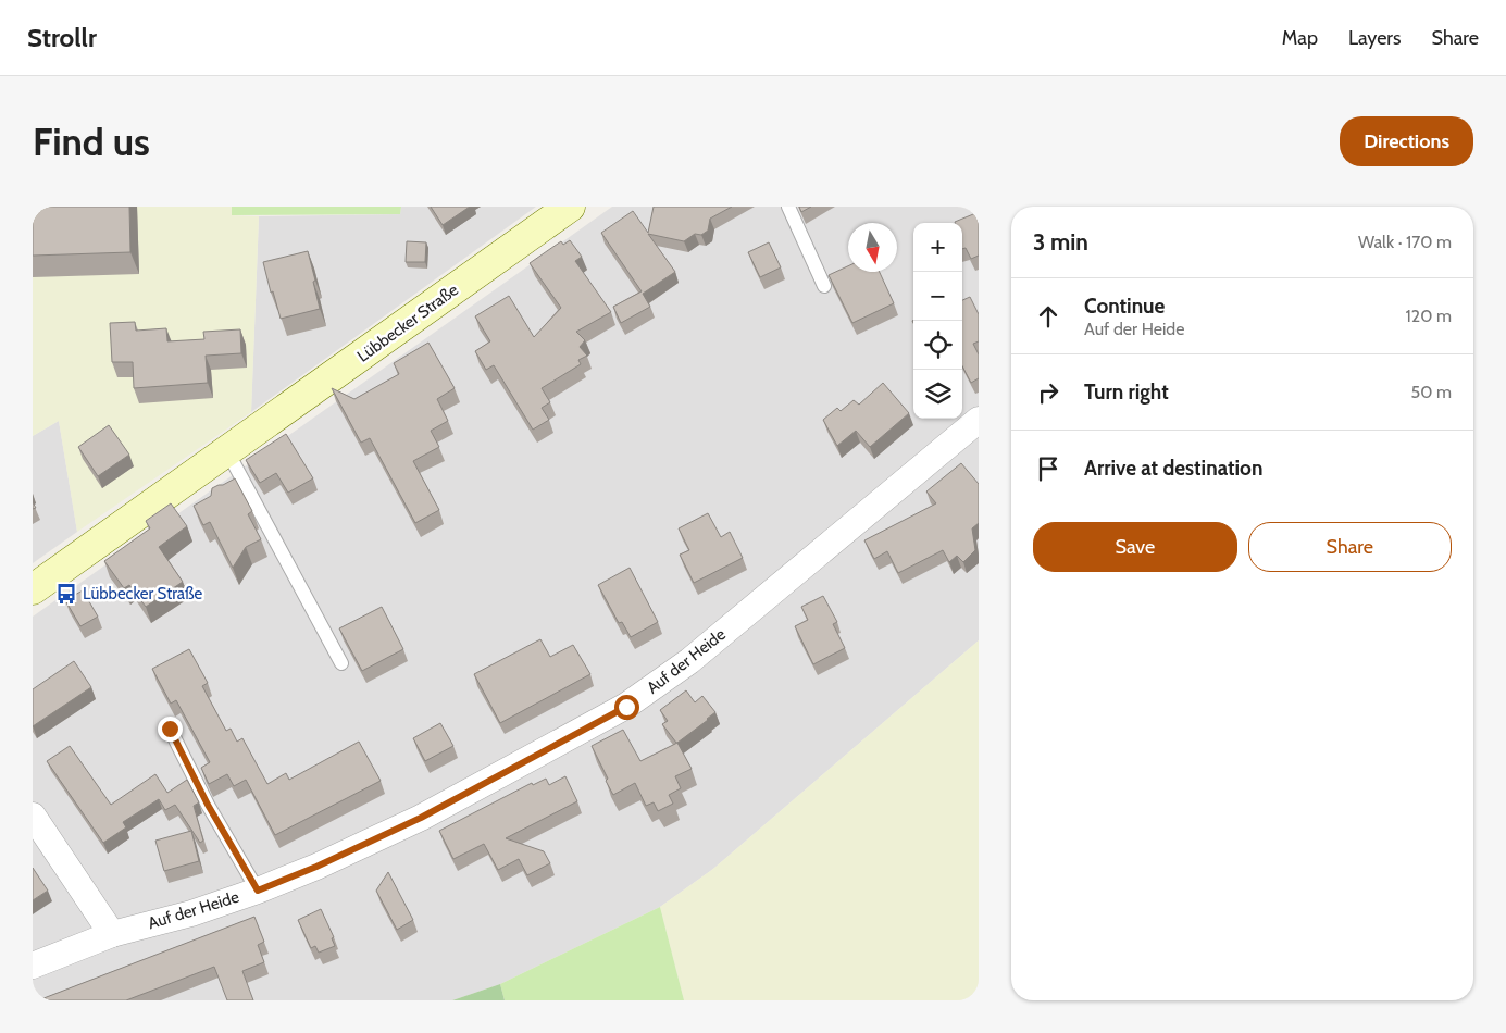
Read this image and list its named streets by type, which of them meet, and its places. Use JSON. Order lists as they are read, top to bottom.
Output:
{
  "streets": {
    "main road": ["Lübbecker Straße"],
    "street": ["Auf der Heide"]
  },
  "places": {
    "bus stop": ["Lübbecker Straße"]
  },
  "north": "bottom",
  "page": {
    "header": "Strollr",
    "nav": ["Map", "Layers", "Share"],
    "buttons": [
      "Directions",
      ["Save", "Share"]
    ],
    "title": "Find us",
    "heading": ["3 min", "Walk · 170 m"],
    "map_buttons": ["+", "−"],
    "list": [
      ["Continue", "Auf der Heide", "120 m"],
      ["Turn right", "50 m"],
      "Arrive at destination"
    ]
  }
}
